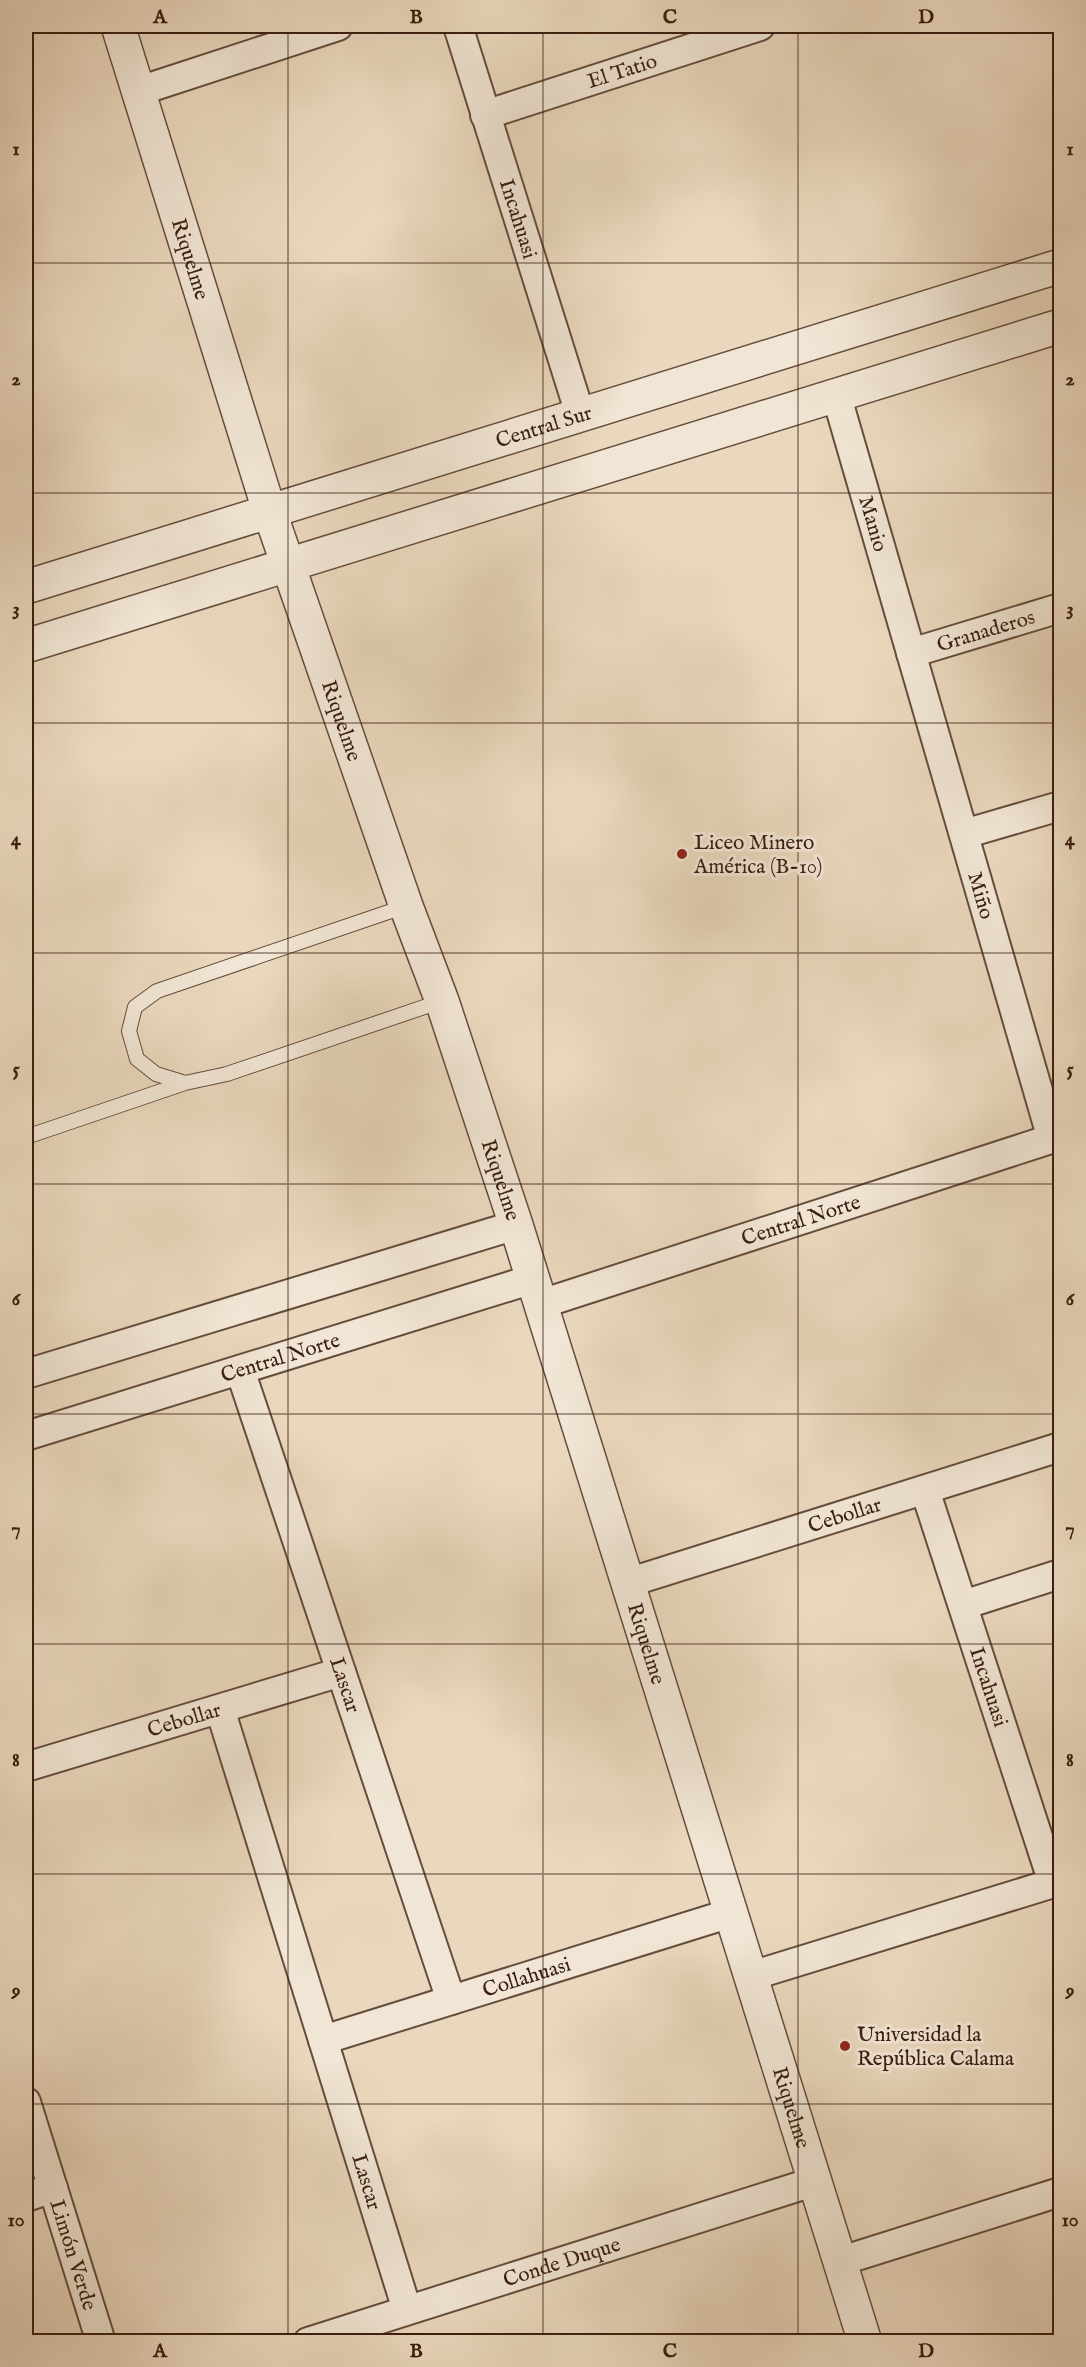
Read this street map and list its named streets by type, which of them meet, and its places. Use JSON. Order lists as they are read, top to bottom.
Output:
{
  "streets": {
    "street": [
      "El Tatio",
      "Incahuasi",
      "Riquelme",
      "Central Sur",
      "Manio",
      "Granaderos",
      "Miño",
      "Central Norte",
      "Cebollar",
      "Lascar",
      "Collahuasi",
      "Limón Verde",
      "Conde Duque"
    ]
  },
  "crossings": [
    ["El Tatio", "Incahuasi"],
    ["Incahuasi", "Central Sur"],
    ["Incahuasi", "Cebollar"],
    ["Riquelme", "Central Sur"],
    ["Riquelme", "Central Norte"],
    ["Riquelme", "Cebollar"],
    ["Riquelme", "Collahuasi"],
    ["Riquelme", "Conde Duque"],
    ["Manio", "Granaderos"],
    ["Manio", "Miño"],
    ["Granaderos", "Miño"],
    ["Miño", "Central Norte"],
    ["Central Norte", "Lascar"],
    ["Cebollar", "Lascar"],
    ["Lascar", "Collahuasi"],
    ["Lascar", "Conde Duque"]
  ],
  "places": ["Liceo Minero América (B-10)", "Universidad la República Calama"],
  "grid": {
    "columns": [
      "A",
      "B",
      "C",
      "D"
    ],
    "rows": [
      "1",
      "2",
      "3",
      "4",
      "5",
      "6",
      "7",
      "8",
      "9",
      "10"
    ]
  }
}
